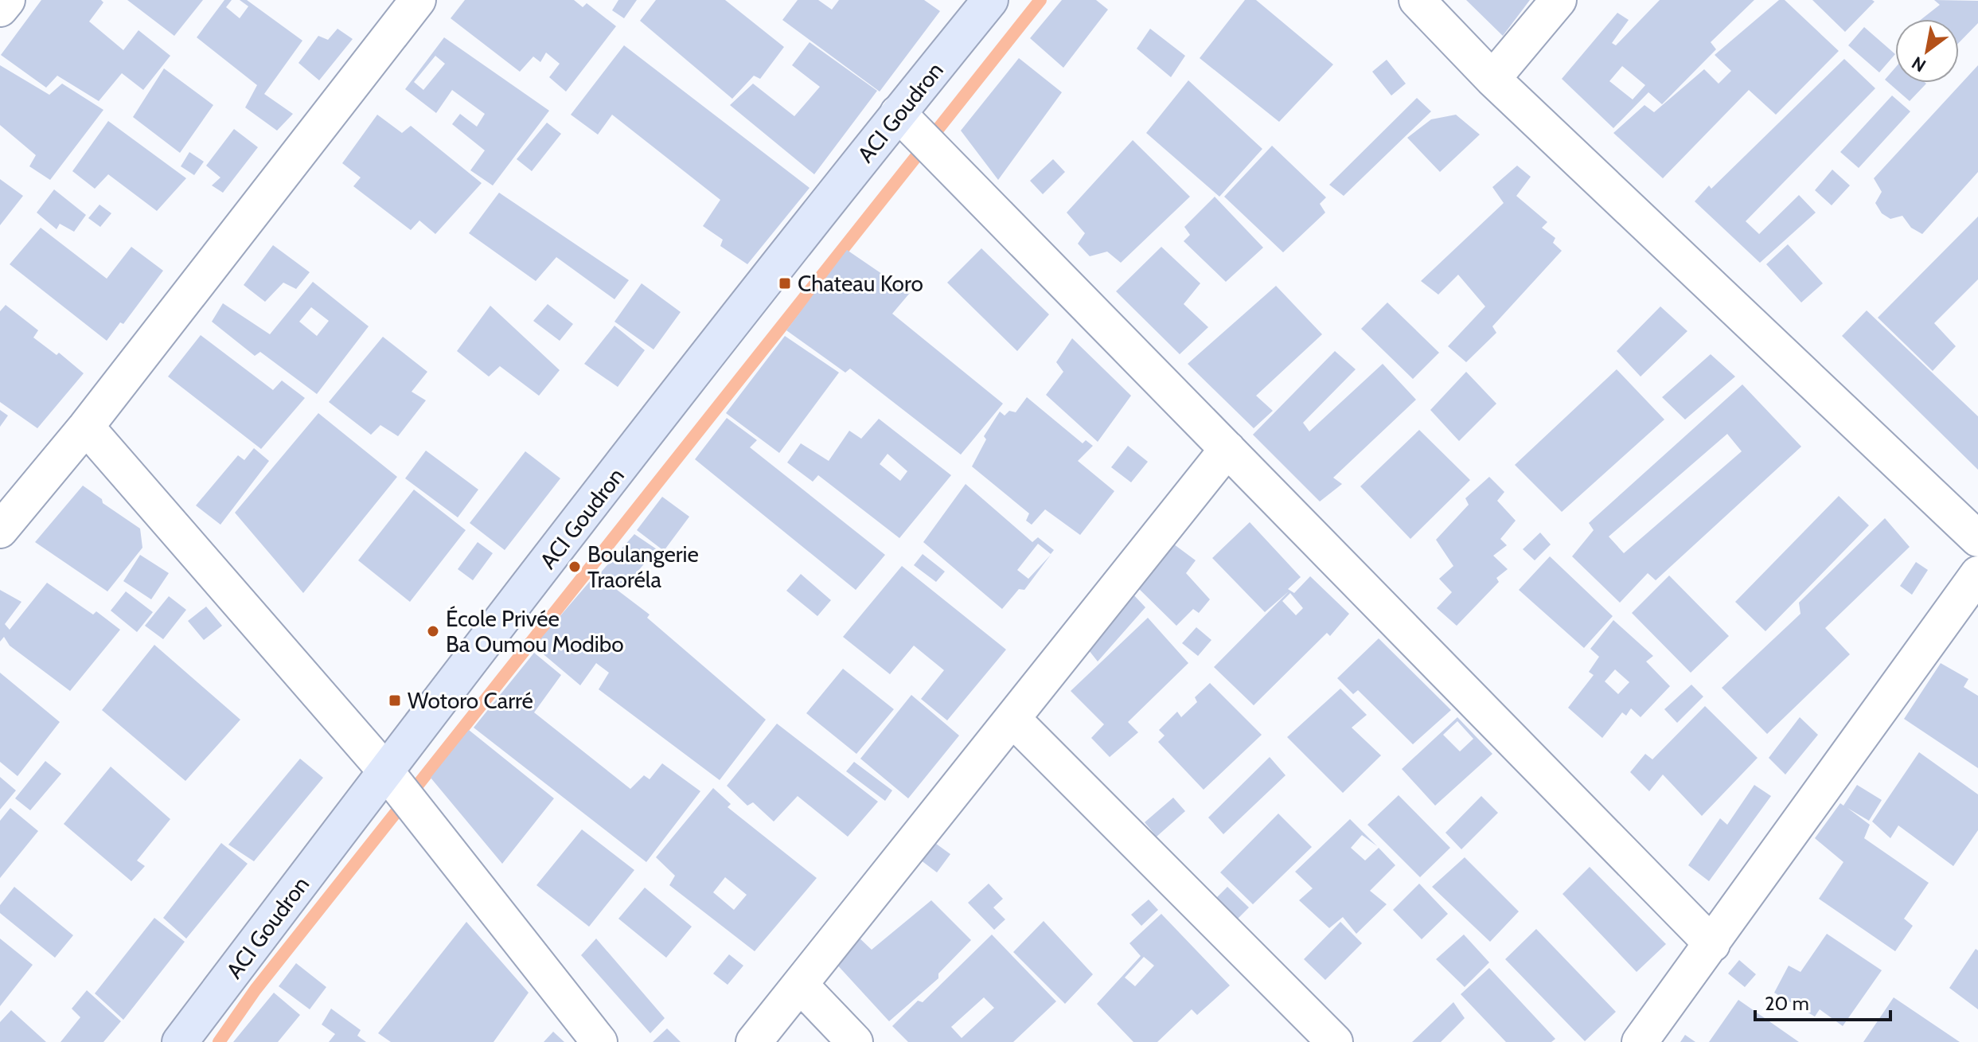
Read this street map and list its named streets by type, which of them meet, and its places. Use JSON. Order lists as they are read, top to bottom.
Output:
{
  "streets": {
    "street": ["ACI Goudron"]
  },
  "places": {
    "transit": ["Chateau Koro", "Wotoro Carré"],
    "other": ["Boulangerie Traoréla", "École Privée Ba Oumou Modibo"]
  },
  "scale_bar": "20 m",
  "north": "bottom left"
}
